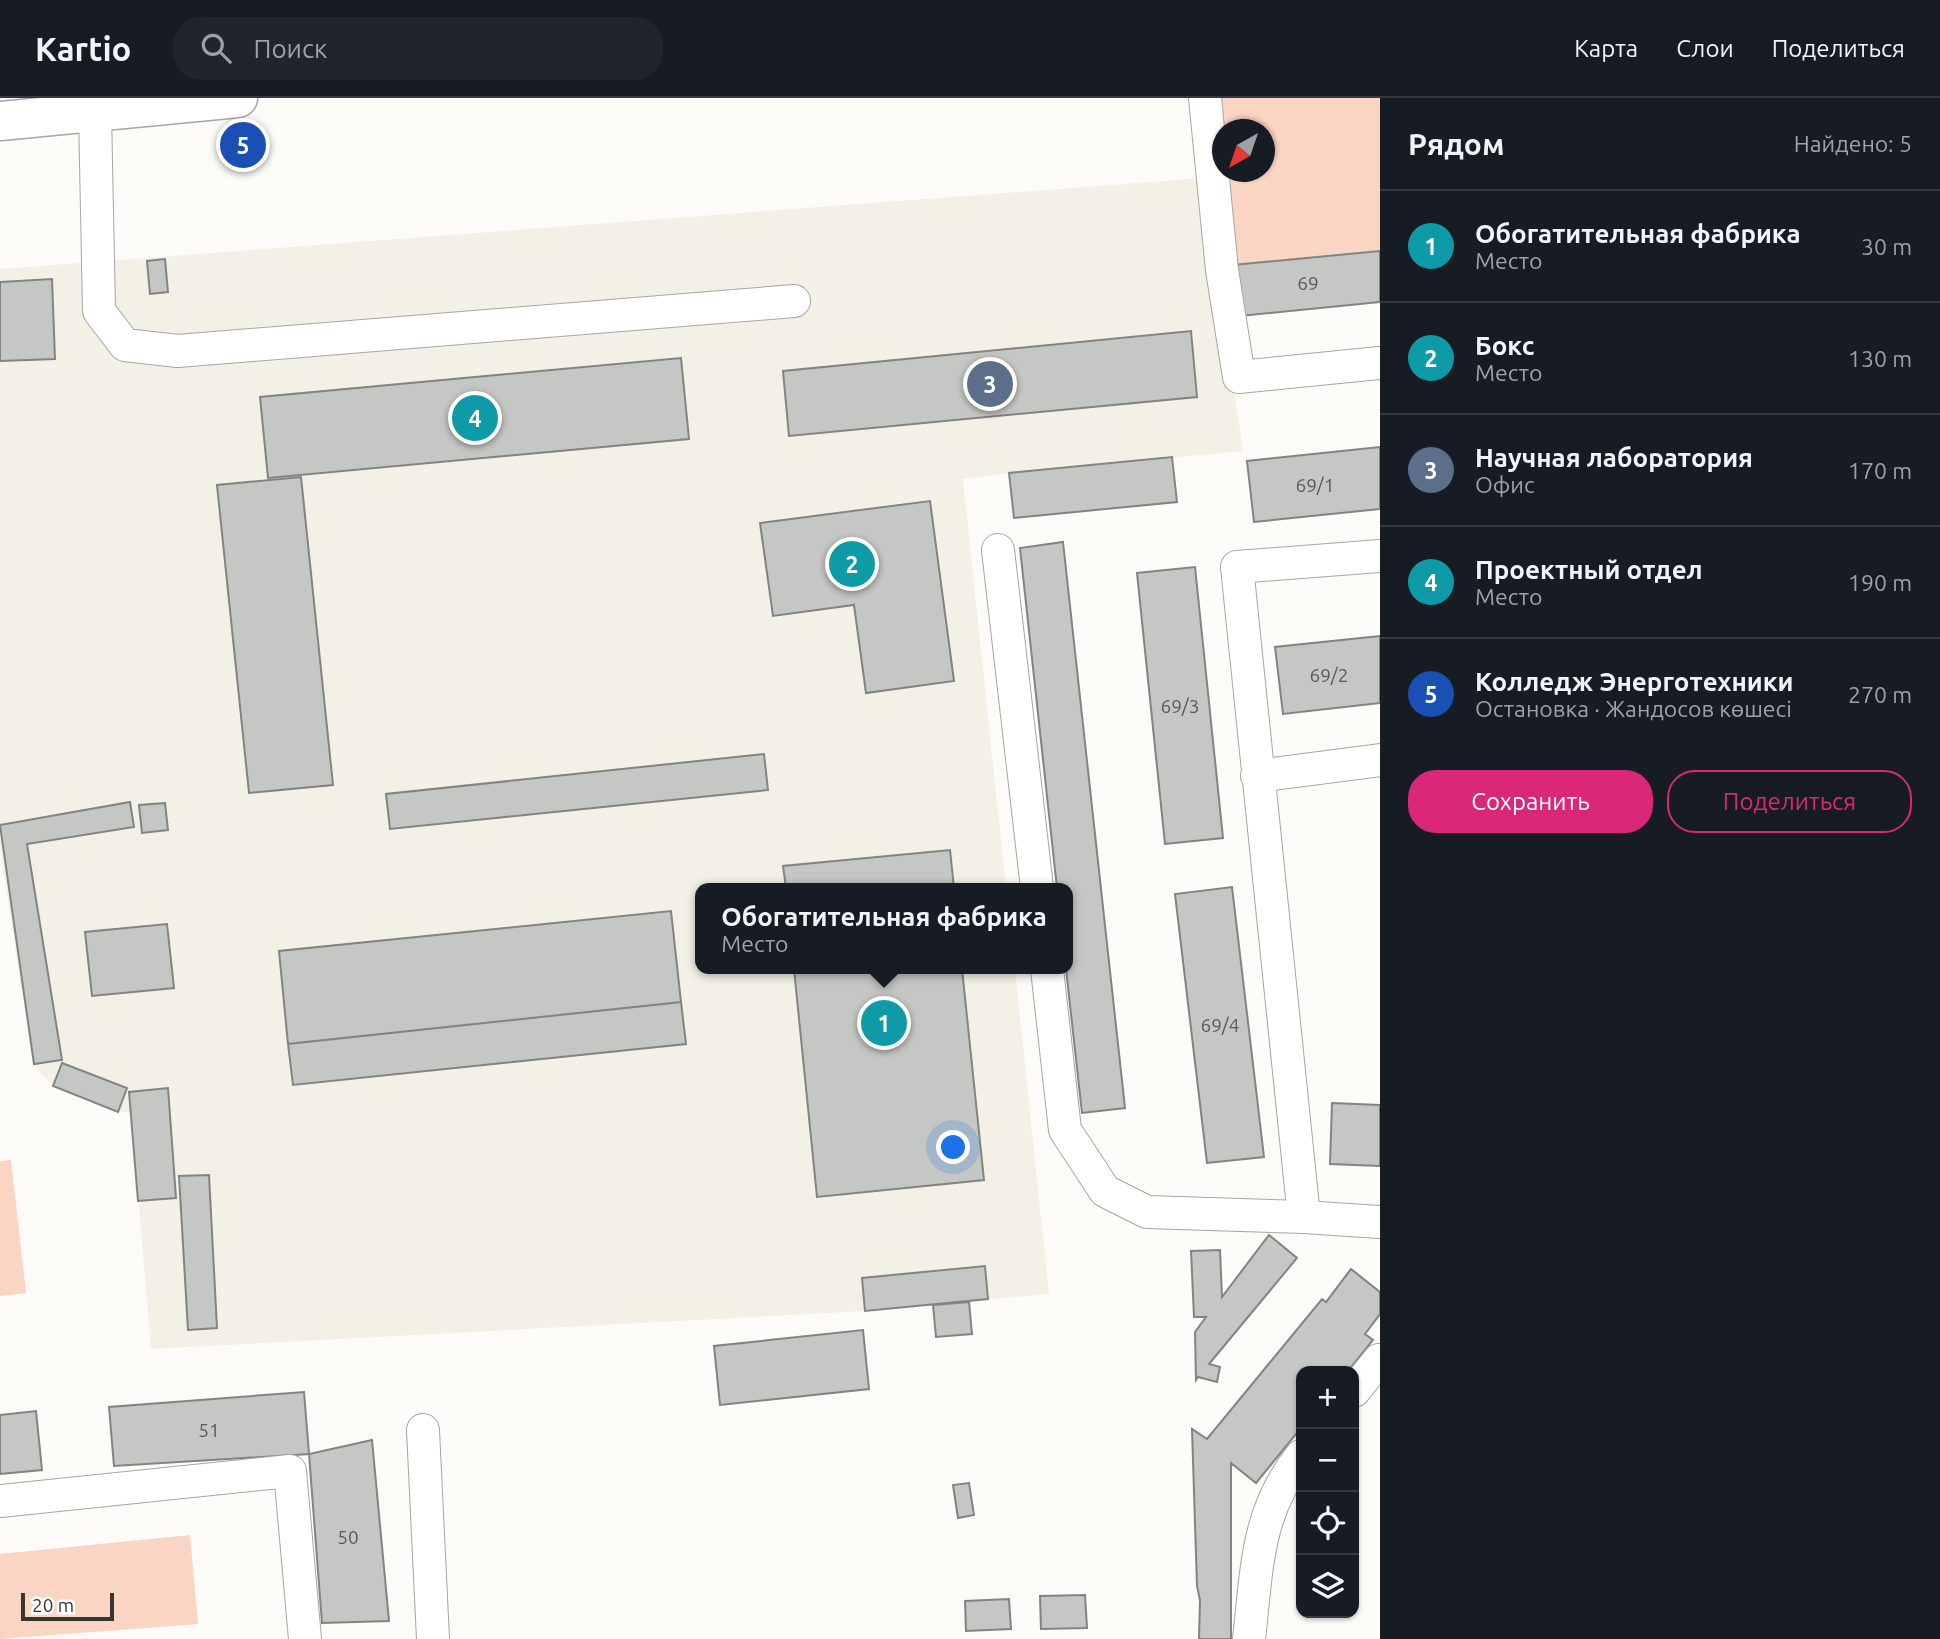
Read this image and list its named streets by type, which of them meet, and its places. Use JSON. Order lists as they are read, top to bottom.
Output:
{
  "house_numbers": [
    "69",
    "69/1",
    "69/2",
    "69/3",
    "69/4",
    "51",
    "50"
  ],
  "scale_bar": "20 m",
  "north": "bottom left",
  "page": {
    "header": "Kartio",
    "search": "Поиск",
    "nav": ["Карта", "Слои", "Поделиться"],
    "heading": ["Рядом", "Найдено: 5"],
    "pins": [
      "5",
      "3",
      "4",
      "2",
      "1"
    ],
    "list": [
      {
        "mark": "1",
        "name": "Обогатительная фабрика",
        "note": "Место",
        "value": "30 m"
      },
      {
        "mark": "2",
        "name": "Бокс",
        "note": "Место",
        "value": "130 m"
      },
      {
        "mark": "3",
        "name": "Научная лаборатория",
        "note": "Офис",
        "value": "170 m"
      },
      {
        "mark": "4",
        "name": "Проектный отдел",
        "note": "Место",
        "value": "190 m"
      },
      {
        "mark": "5",
        "name": "Колледж Энерготехники",
        "note": "Остановка · Жандосов көшесі",
        "value": "270 m"
      }
    ],
    "buttons": ["Сохранить", "Поделиться"],
    "popup": ["Обогатительная фабрика", "Место"],
    "map_buttons": ["+", "−"],
    "scale": "20 m"
  }
}
